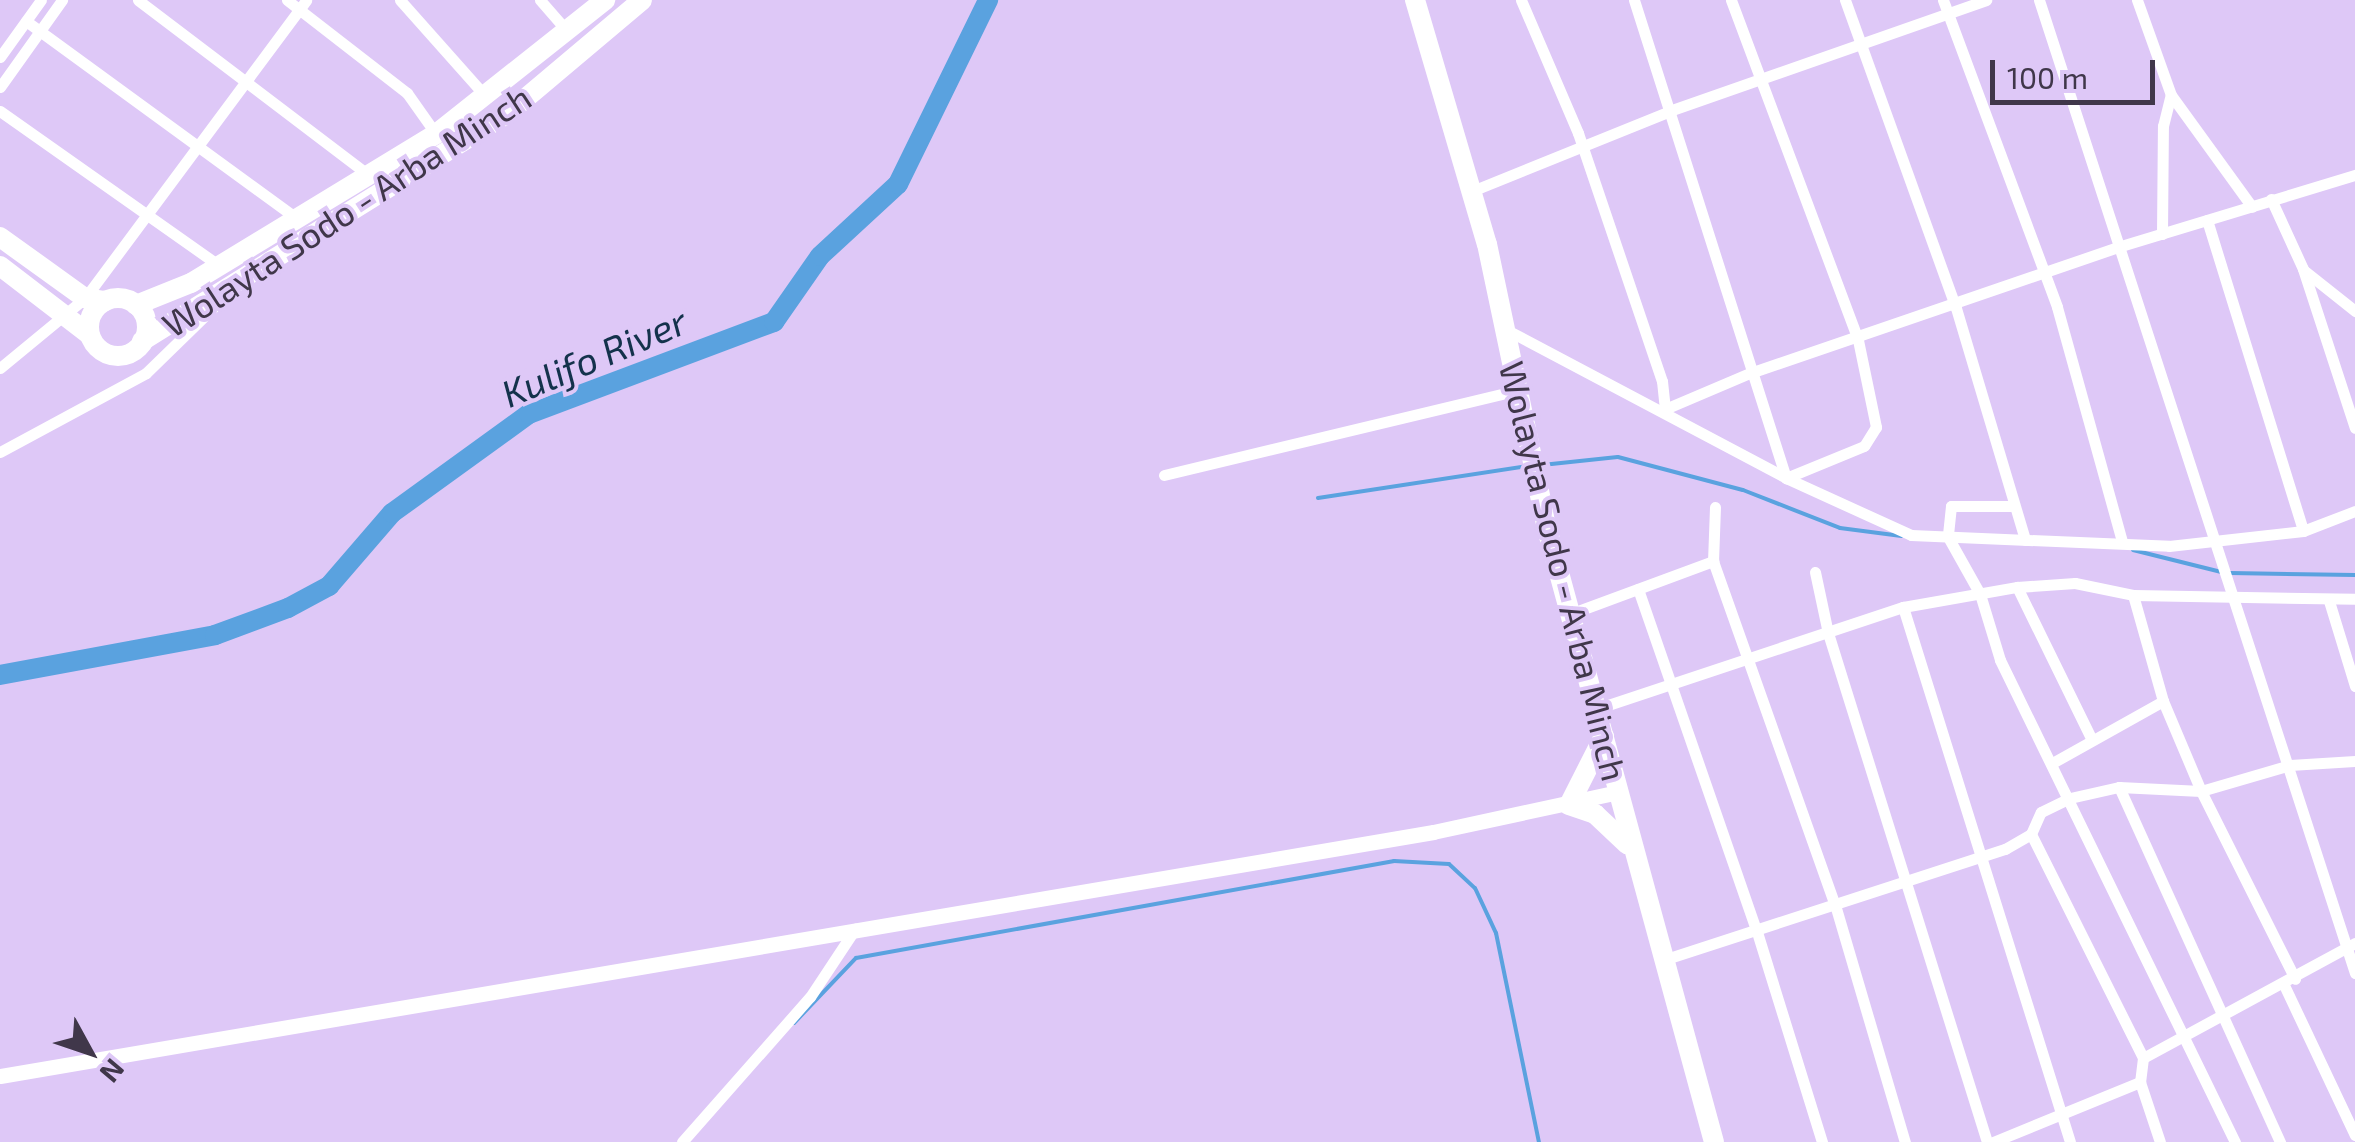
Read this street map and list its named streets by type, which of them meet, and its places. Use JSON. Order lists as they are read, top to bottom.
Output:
{
  "streets": {
    "highway": ["Wolayta Sodo - Arba Minch"]
  },
  "water": ["Kulifo River"],
  "scale_bar": "100 m",
  "north": "bottom right"
}
